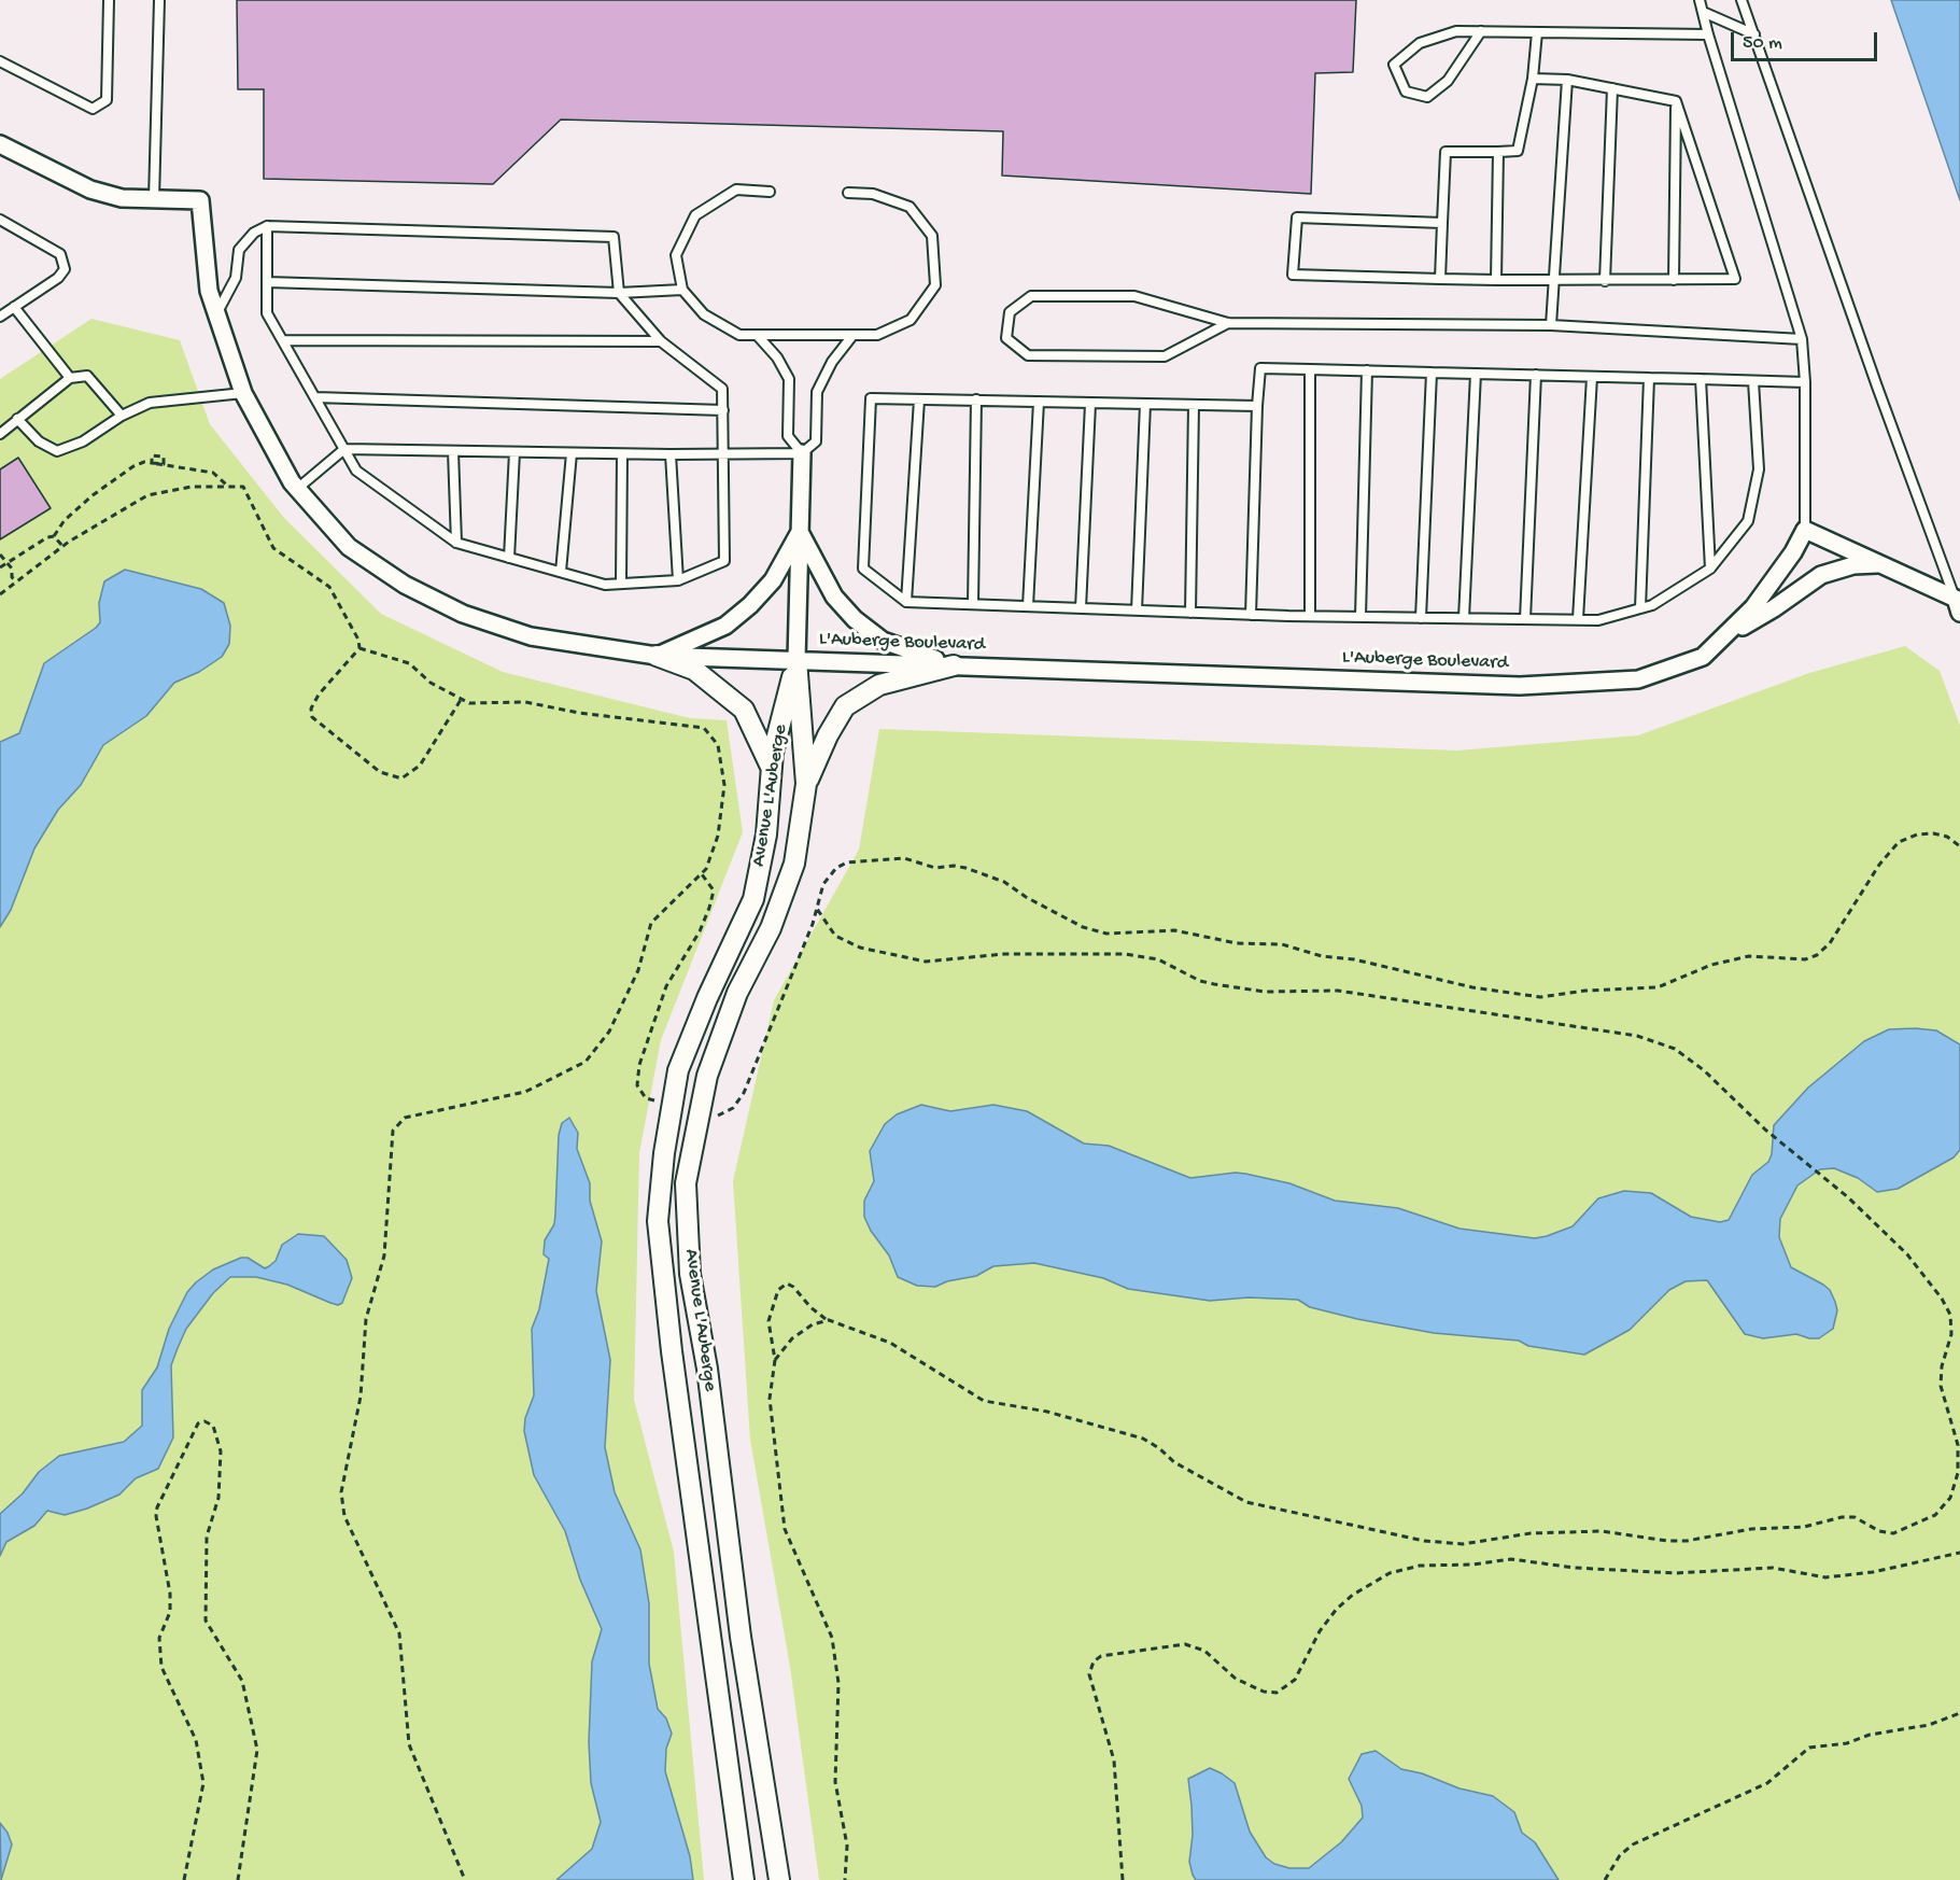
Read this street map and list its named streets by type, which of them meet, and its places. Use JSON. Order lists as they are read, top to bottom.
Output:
{
  "streets": {
    "street": ["L'Auberge Boulevard", "Avenue L'Auberge"]
  },
  "crossings": [
    ["L'Auberge Boulevard", "Avenue L'Auberge"]
  ],
  "scale_bar": "50 m"
}
